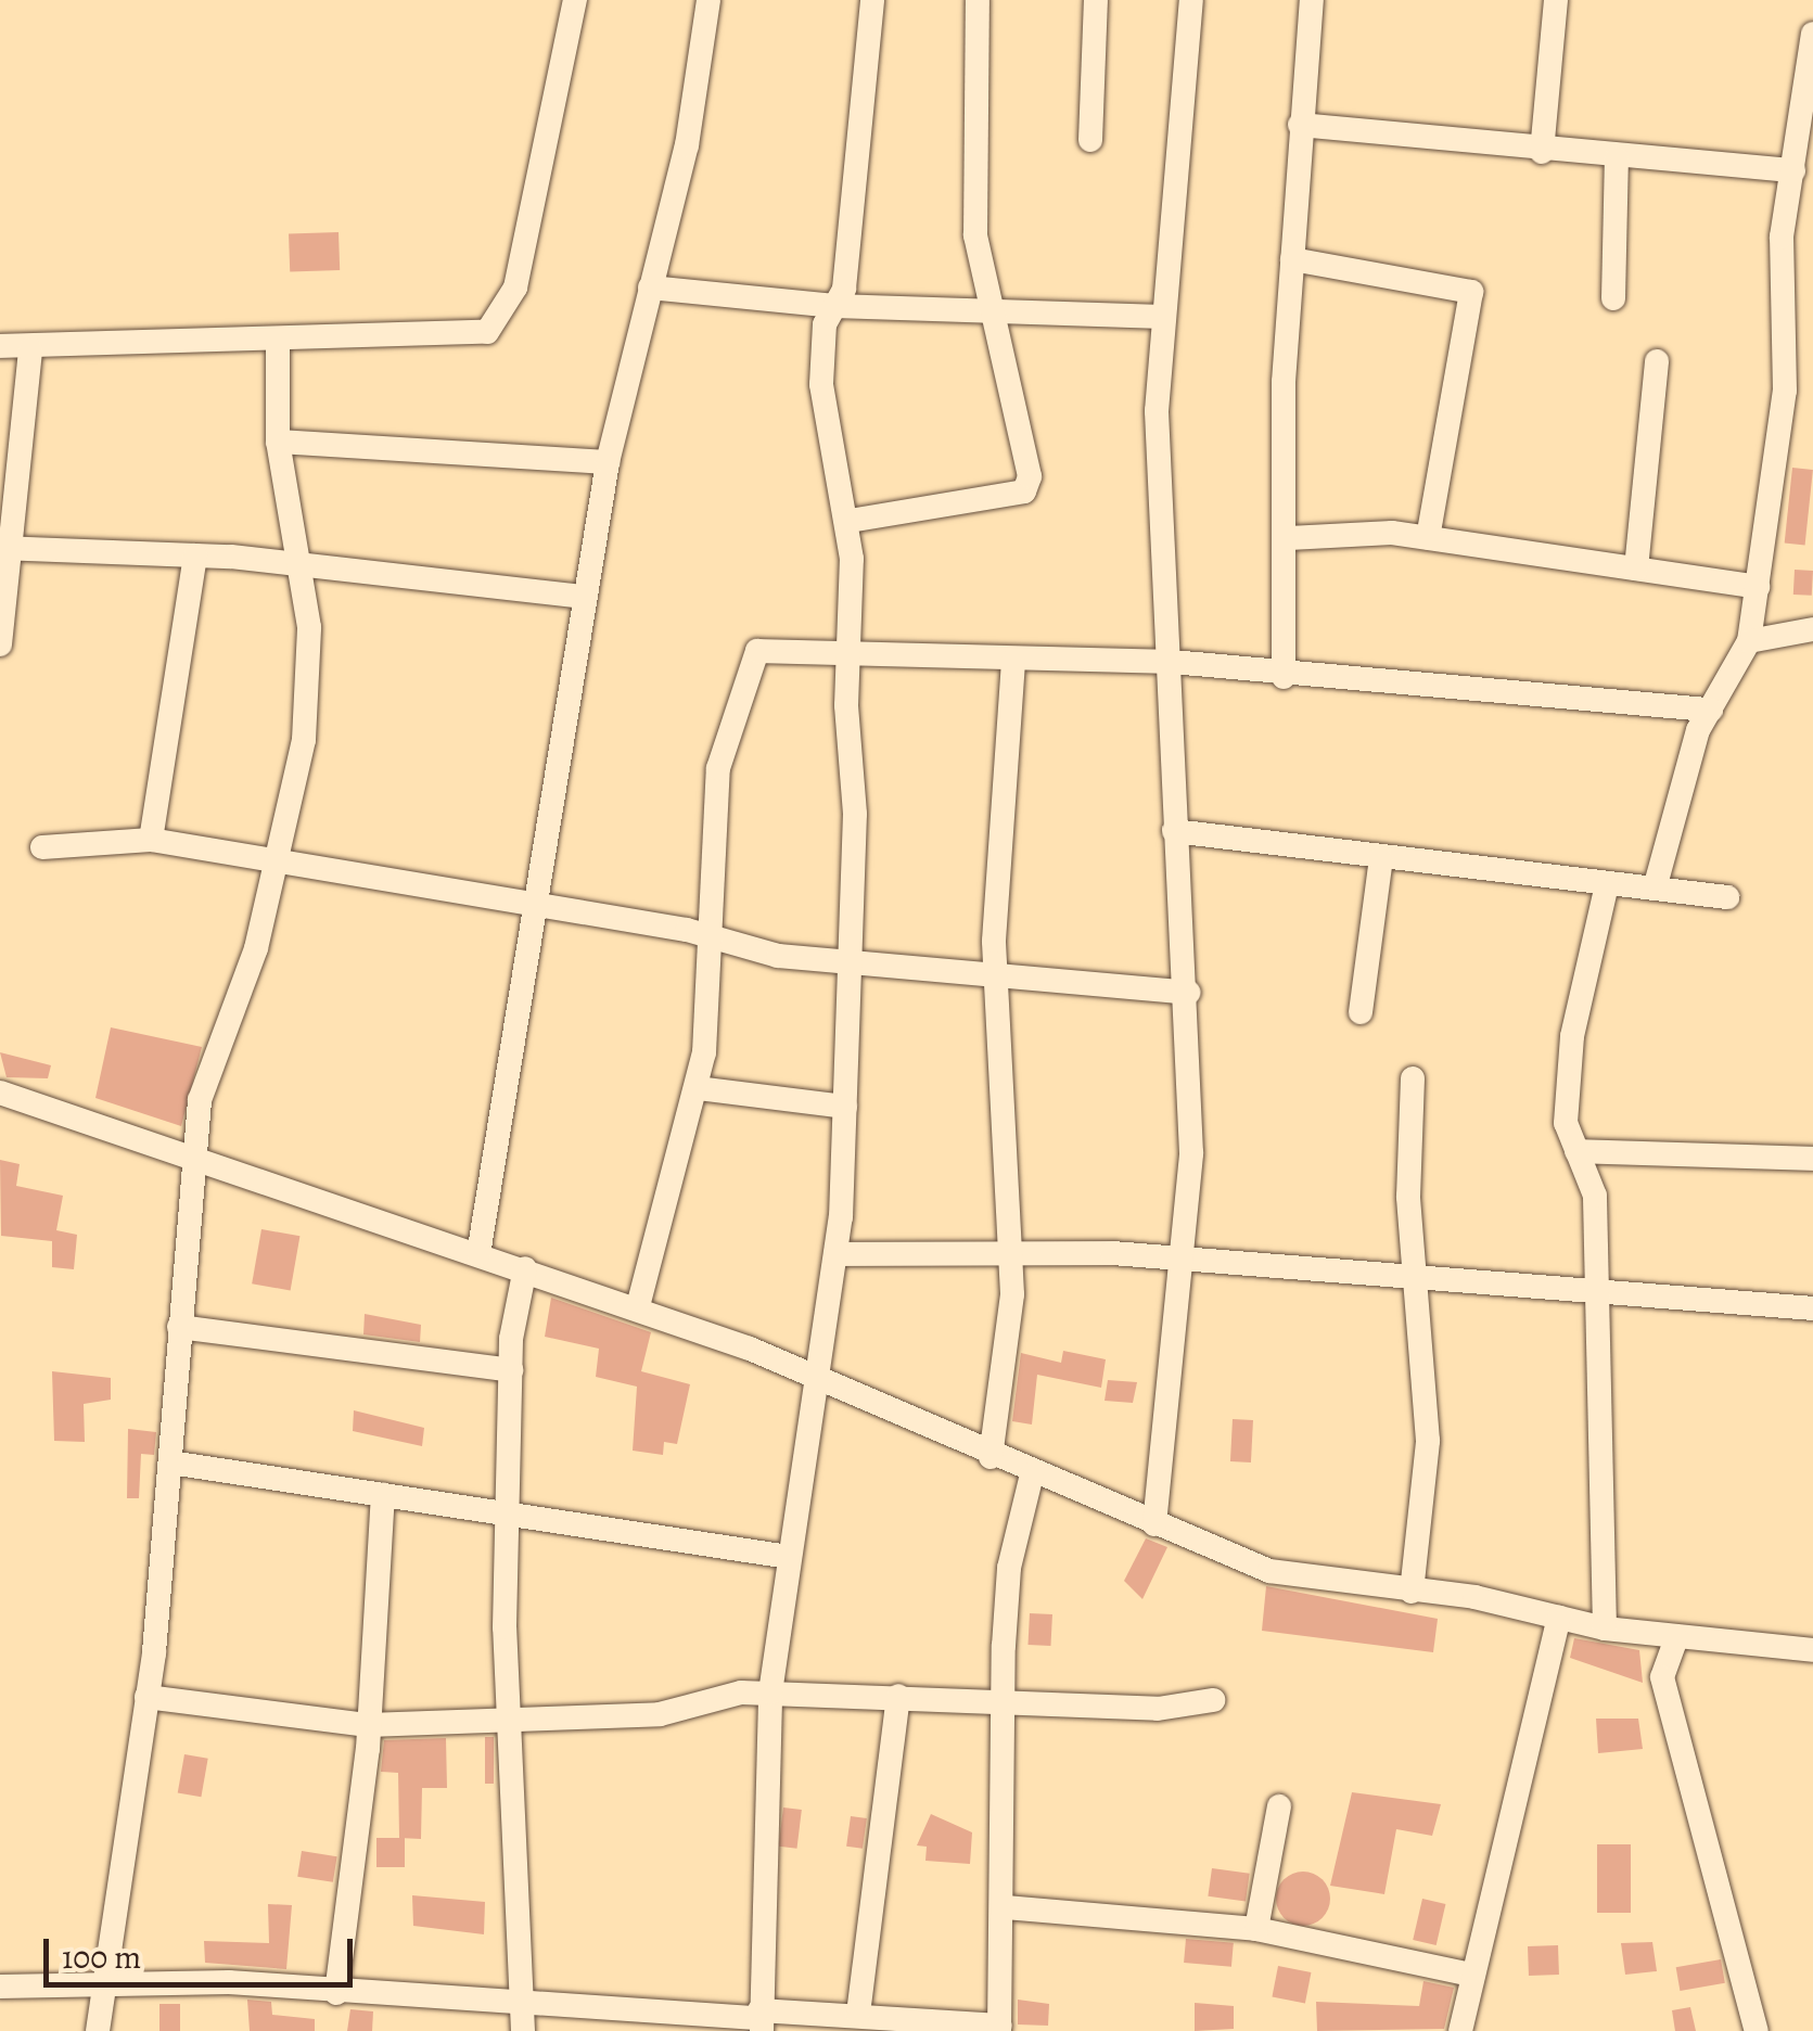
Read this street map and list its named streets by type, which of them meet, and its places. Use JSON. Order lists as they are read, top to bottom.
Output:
{
  "scale_bar": "100 m"
}
